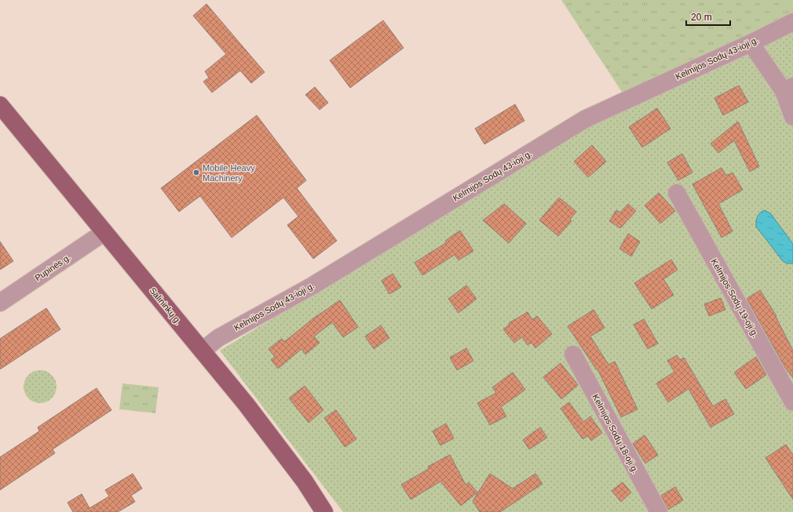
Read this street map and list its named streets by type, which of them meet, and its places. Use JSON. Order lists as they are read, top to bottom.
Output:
{
  "streets": {
    "main road": ["Salininkų g."],
    "street": [
      "Kelmijos Sodų 43-ioji g.",
      "Pupinės g.",
      "Kelmijos Sodų 19-oji g.",
      "Kelmijos Sodų 18-oji g."
    ]
  },
  "crossings": [
    ["Kelmijos Sodų 43-ioji g.", "Salininkų g."],
    ["Pupinės g.", "Salininkų g."]
  ],
  "places": ["Mobile Heavy Machinery"],
  "scale_bar": "20 m"
}
